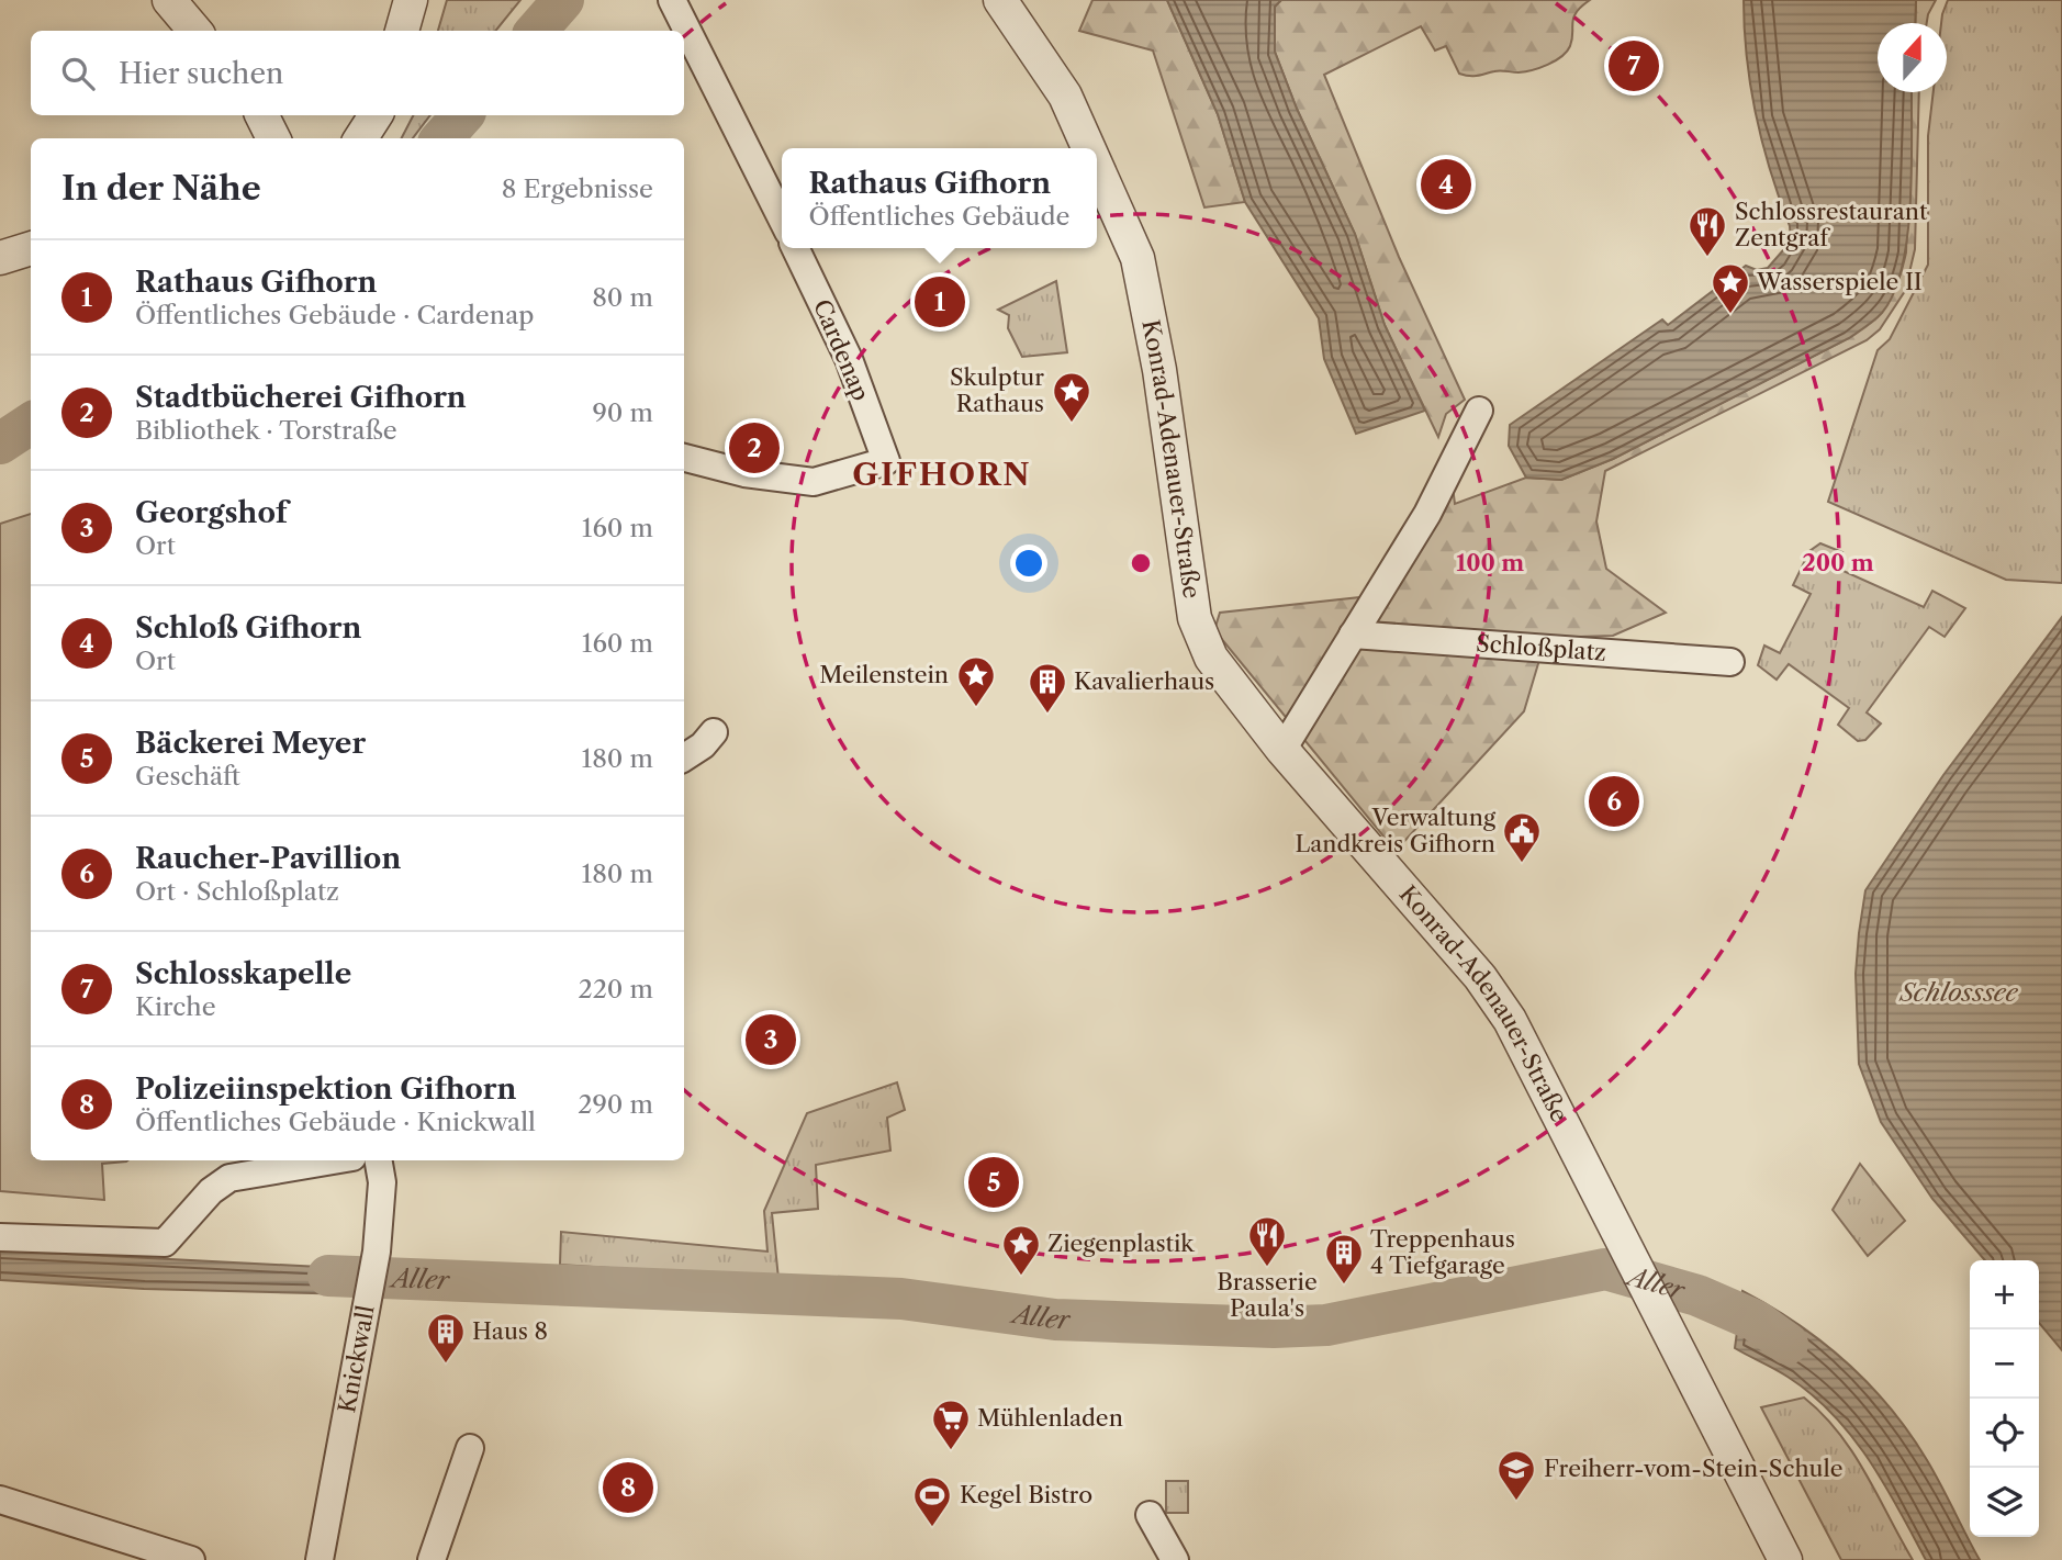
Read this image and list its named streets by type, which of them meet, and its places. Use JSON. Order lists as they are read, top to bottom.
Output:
{
  "streets": {
    "street": [
      "Cardenap",
      "Konrad-Adenauer-Straße",
      "Schloßplatz",
      "Knickwall"
    ]
  },
  "districts": ["GIFHORN"],
  "water": ["Schlosssee", "Aller"],
  "places": {
    "restaurant": ["Schlossrestaurant Zentgraf", "Brasserie Paula's"],
    "place": [
      "Wasserspiele II",
      "Skulptur Rathaus",
      "Meilenstein",
      "Ziegenplastik"
    ],
    "building": ["Kavalierhaus", "Treppenhaus 4 Tiefgarage", "Haus 8"],
    "public building": ["Verwaltung Landkreis Gifhorn"],
    "supermarket": ["Mühlenladen"],
    "school or university": ["Freiherr-vom-Stein-Schule"],
    "sports": ["Kegel Bistro"]
  },
  "north": "top",
  "page": {
    "search": "Hier suchen",
    "pins": [
      "7",
      "4",
      "1",
      "2",
      "6",
      "3",
      "5",
      "8"
    ],
    "heading": ["In der Nähe", "8 Ergebnisse"],
    "popup": ["Rathaus Gifhorn", "Öffentliches Gebäude"],
    "list": [
      {
        "mark": "1",
        "name": "Rathaus Gifhorn",
        "note": "Öffentliches Gebäude · Cardenap",
        "value": "80 m"
      },
      {
        "mark": "2",
        "name": "Stadtbücherei Gifhorn",
        "note": "Bibliothek · Torstraße",
        "value": "90 m"
      },
      {
        "mark": "3",
        "name": "Georgshof",
        "note": "Ort",
        "value": "160 m"
      },
      {
        "mark": "4",
        "name": "Schloß Gifhorn",
        "note": "Ort",
        "value": "160 m"
      },
      {
        "mark": "5",
        "name": "Bäckerei Meyer",
        "note": "Geschäft",
        "value": "180 m"
      },
      {
        "mark": "6",
        "name": "Raucher-Pavillion",
        "note": "Ort · Schloßplatz",
        "value": "180 m"
      },
      {
        "mark": "7",
        "name": "Schlosskapelle",
        "note": "Kirche",
        "value": "220 m"
      },
      {
        "mark": "8",
        "name": "Polizeiinspektion Gifhorn",
        "note": "Öffentliches Gebäude · Knickwall",
        "value": "290 m"
      }
    ],
    "map_buttons": ["+", "−"]
  },
  "rings": ["100 m", "200 m"]
}
